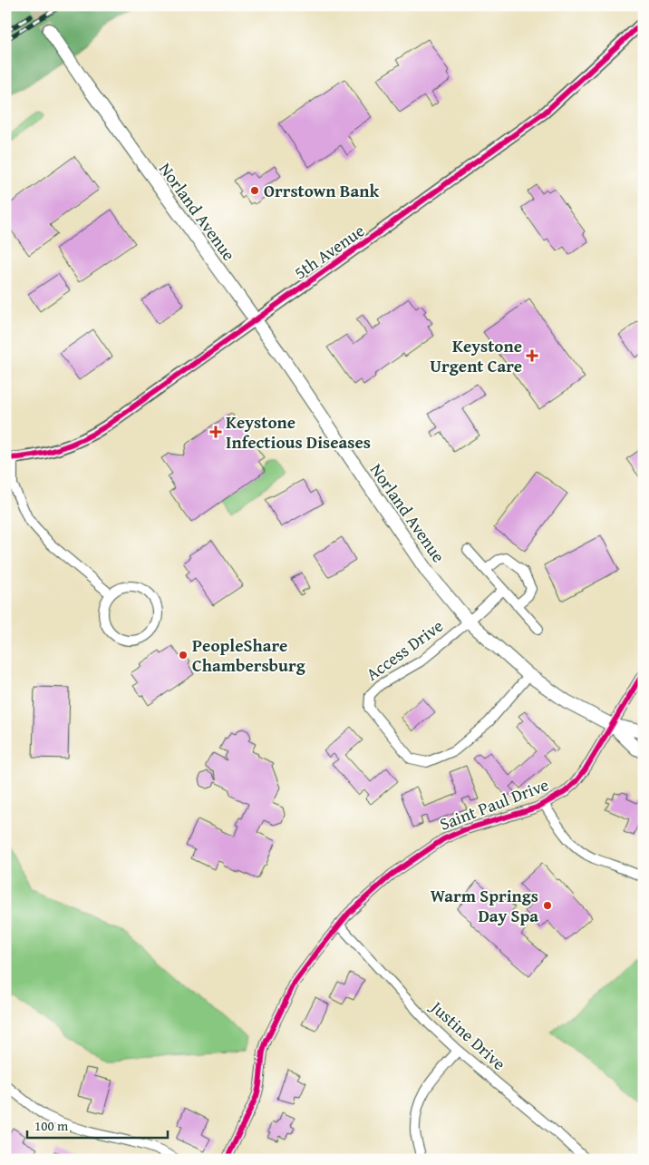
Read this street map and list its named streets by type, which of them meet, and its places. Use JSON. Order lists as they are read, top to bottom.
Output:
{
  "streets": {
    "main road": ["Norland Avenue"],
    "street": [
      "5th Avenue",
      "Access Drive",
      "Saint Paul Drive",
      "Justine Drive"
    ]
  },
  "crossings": [
    ["Norland Avenue", "5th Avenue"],
    ["Norland Avenue", "Access Drive"],
    ["Norland Avenue", "Saint Paul Drive"],
    ["Saint Paul Drive", "Justine Drive"]
  ],
  "places": {
    "other": ["Orrstown Bank", "PeopleShare Chambersburg", "Warm Springs Day Spa"],
    "health": ["Keystone Urgent Care", "Keystone Infectious Diseases"]
  },
  "scale_bar": "100 m"
}
